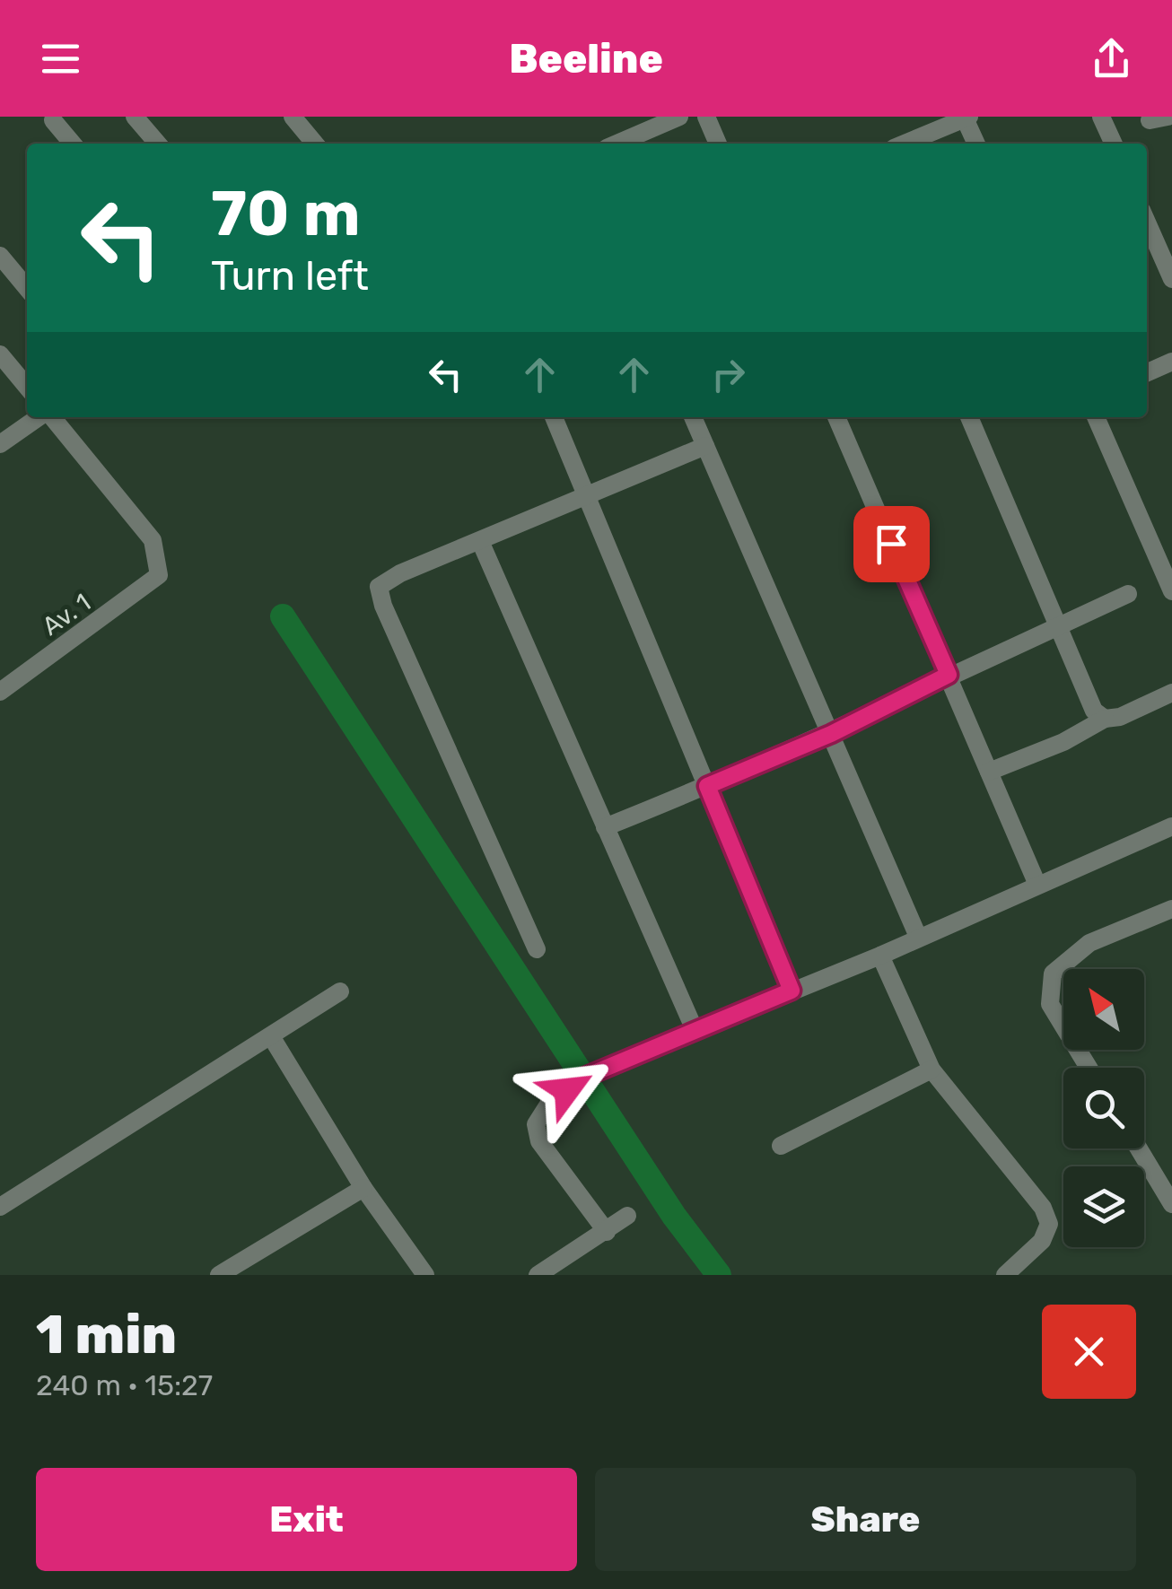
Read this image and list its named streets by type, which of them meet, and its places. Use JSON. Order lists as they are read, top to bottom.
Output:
{
  "streets": {
    "street": ["Av. 1"]
  },
  "north": "top left",
  "page": {
    "header": "Beeline",
    "turn": ["70 m", "Turn left"],
    "heading": ["1 min", "240 m · 15:27"],
    "buttons": ["Exit", "Share"]
  }
}
